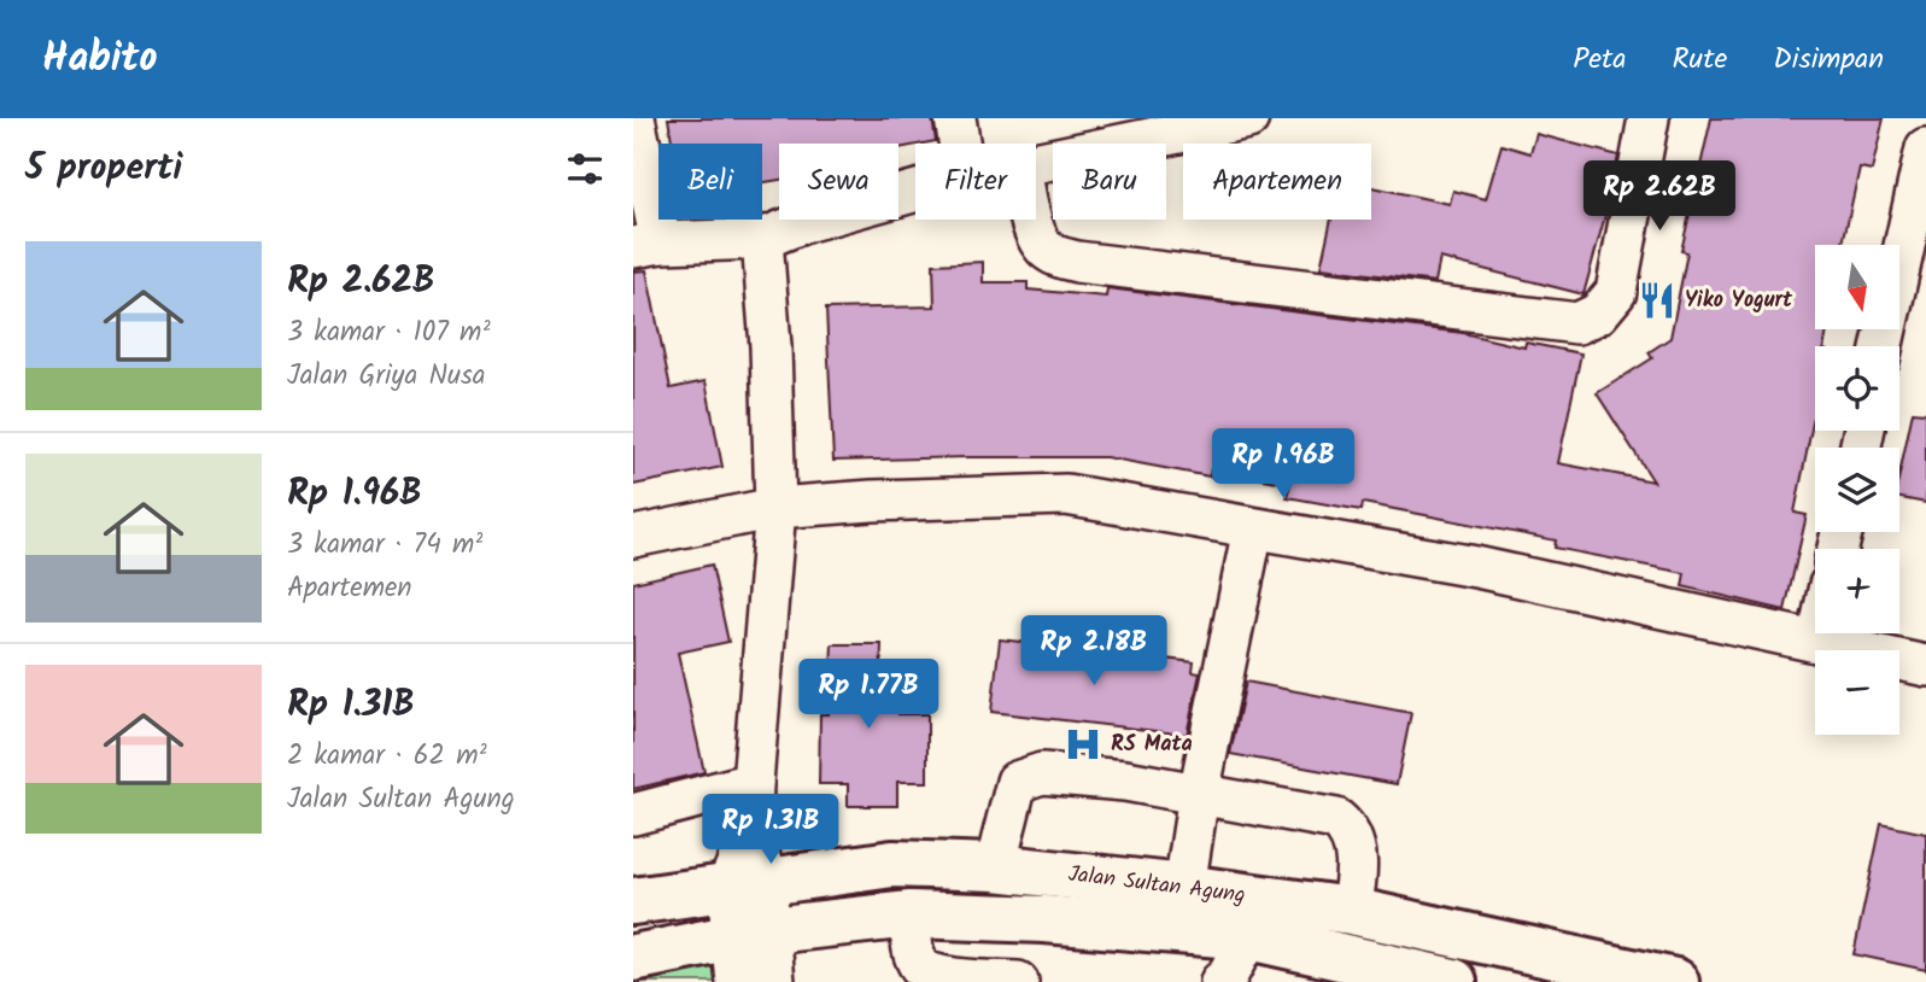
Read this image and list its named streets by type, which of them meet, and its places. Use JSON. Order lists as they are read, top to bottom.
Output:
{
  "streets": {
    "main road": ["Jalan Sultan Agung"]
  },
  "places": {
    "restaurant": ["Yiko Yogurt"],
    "hospital": ["RS Mata"]
  },
  "north": "bottom",
  "page": {
    "header": "Habito",
    "nav": ["Peta", "Rute", "Disimpan"],
    "heading": "5 properti",
    "chip": [
      "Beli",
      "Sewa",
      "Filter",
      "Baru",
      "Apartemen"
    ],
    "price": [
      "Rp 2.62B",
      "Rp 1.96B",
      "Rp 2.18B",
      "Rp 1.77B",
      "Rp 1.31B"
    ],
    "list": [
      {
        "name": "Rp 2.62B",
        "note": "3 kamar · 107 m² · Jalan Griya Nusa"
      },
      {
        "name": "Rp 1.96B",
        "note": "3 kamar · 74 m² · Apartemen"
      },
      {
        "name": "Rp 1.31B",
        "note": "2 kamar · 62 m² · Jalan Sultan Agung"
      }
    ],
    "map_buttons": ["+", "−"]
  }
}
